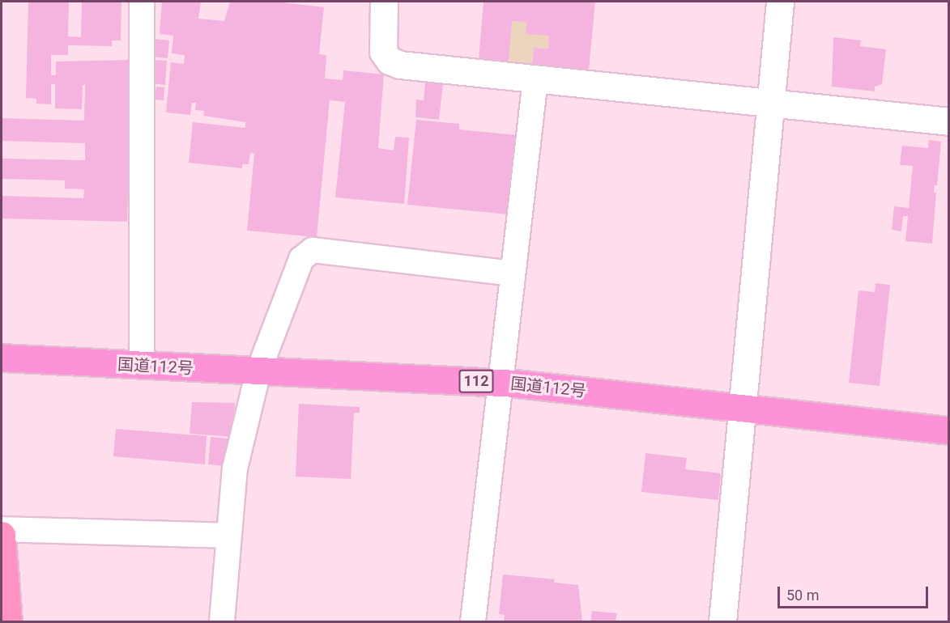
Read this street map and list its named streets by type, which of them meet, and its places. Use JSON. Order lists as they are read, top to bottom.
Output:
{
  "streets": {
    "highway": ["国道112号", "112"]
  },
  "scale_bar": "50 m"
}
